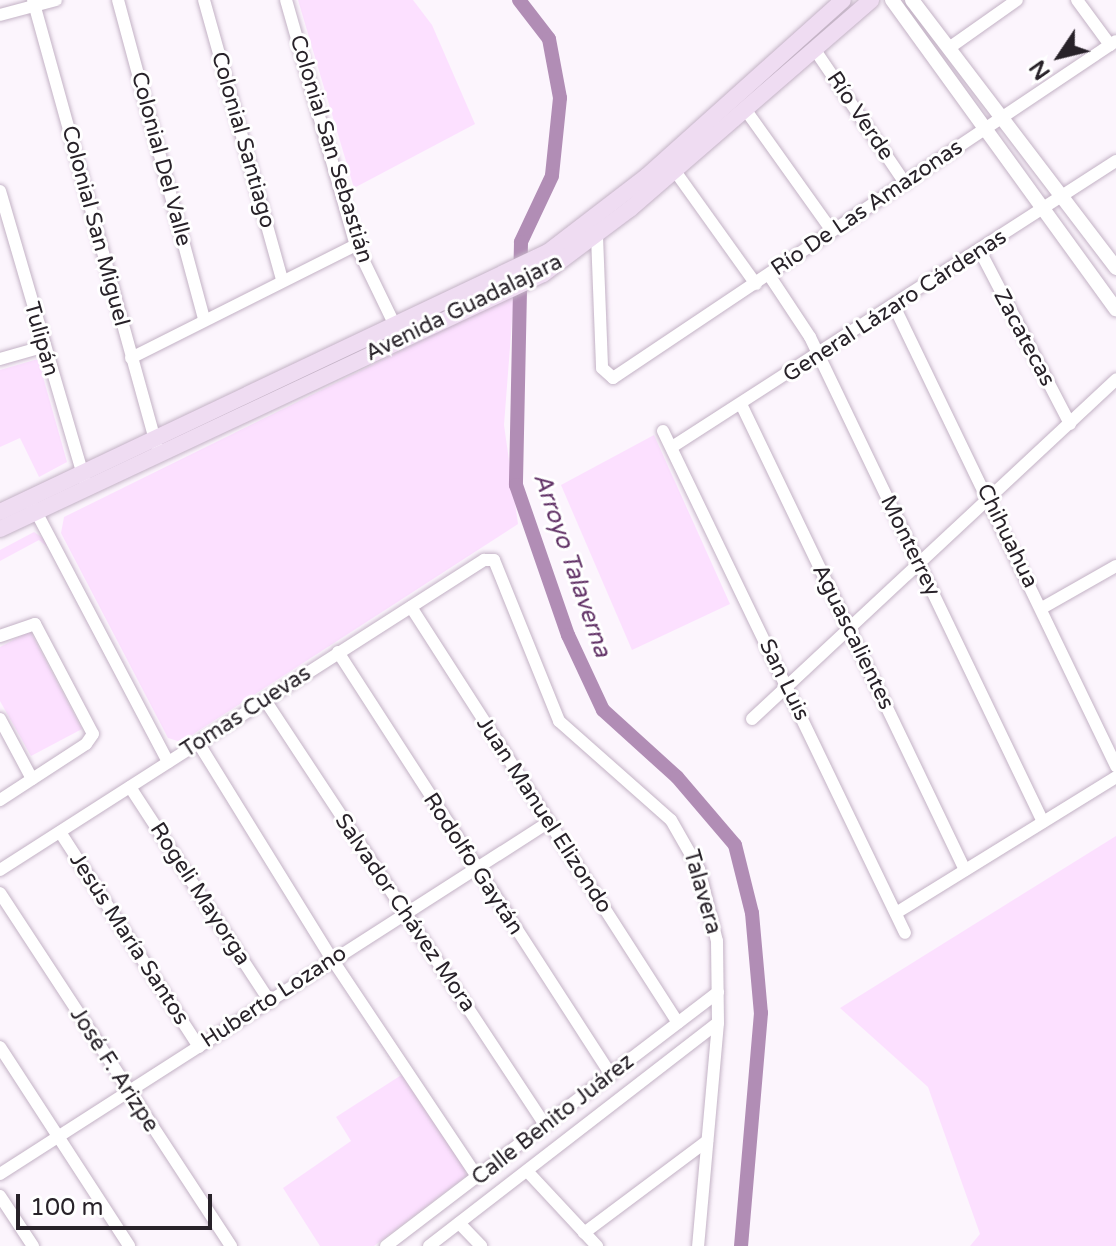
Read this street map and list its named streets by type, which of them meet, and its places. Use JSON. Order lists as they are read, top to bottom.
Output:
{
  "streets": {
    "main road": ["Avenida Guadalajara"],
    "street": [
      "Río Verde",
      "Colonial Santiago",
      "Colonial San Sebastián",
      "Colonial Del Valle",
      "Río De Las Amazonas",
      "Colonial San Miguel",
      "General Lázaro Cárdenas",
      "Zacatecas",
      "Tulipán",
      "Chihuahua",
      "Monterrey",
      "Aguascalientes",
      "San Luis",
      "Tomas Cuevas",
      "Juan Manuel Elizondo",
      "Rodolfo Gaytán",
      "Talavera",
      "Rogeli Mayorga",
      "Salvador Chávez Mora",
      "Jesús María Santos",
      "Huberto Lozano",
      "José F. Arizpe",
      "Calle Benito Juárez"
    ]
  },
  "crossings": [
    ["Río Verde", "Río De Las Amazonas"],
    ["Río Verde", "Avenida Guadalajara"],
    ["Colonial San Sebastián", "Avenida Guadalajara"],
    ["Río De Las Amazonas", "Avenida Guadalajara"],
    ["Río De Las Amazonas", "Monterrey"],
    ["Colonial San Miguel", "Avenida Guadalajara"],
    ["General Lázaro Cárdenas", "Zacatecas"],
    ["General Lázaro Cárdenas", "Chihuahua"],
    ["General Lázaro Cárdenas", "Monterrey"],
    ["General Lázaro Cárdenas", "Aguascalientes"],
    ["General Lázaro Cárdenas", "San Luis"],
    ["Avenida Guadalajara", "Tulipán"],
    ["Tomas Cuevas", "Juan Manuel Elizondo"],
    ["Tomas Cuevas", "Rodolfo Gaytán"],
    ["Tomas Cuevas", "Talavera"],
    ["Tomas Cuevas", "Rogeli Mayorga"],
    ["Tomas Cuevas", "Salvador Chávez Mora"],
    ["Tomas Cuevas", "Jesús María Santos"],
    ["Juan Manuel Elizondo", "Huberto Lozano"],
    ["Juan Manuel Elizondo", "Calle Benito Juárez"],
    ["Rodolfo Gaytán", "Huberto Lozano"],
    ["Rodolfo Gaytán", "Calle Benito Juárez"],
    ["Talavera", "Calle Benito Juárez"],
    ["Rogeli Mayorga", "Huberto Lozano"],
    ["Salvador Chávez Mora", "Huberto Lozano"],
    ["Salvador Chávez Mora", "Calle Benito Juárez"],
    ["Jesús María Santos", "Huberto Lozano"],
    ["Huberto Lozano", "José F. Arizpe"]
  ],
  "water": ["Arroyo Talaverna"],
  "scale_bar": "100 m",
  "north": "bottom left"
}
